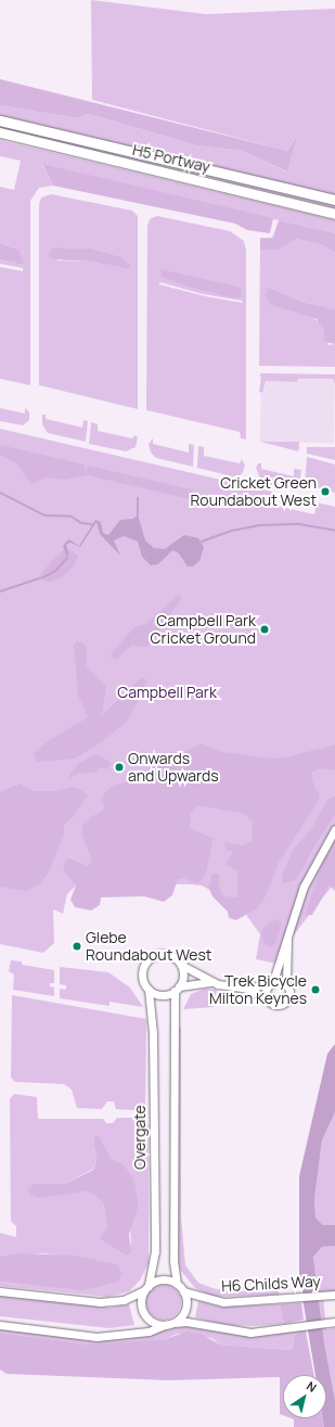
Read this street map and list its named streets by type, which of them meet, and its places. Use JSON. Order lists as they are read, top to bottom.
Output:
{
  "streets": {
    "main road": ["H5 Portway"],
    "street": ["Overgate", "H6 Childs Way"]
  },
  "crossings": [
    ["Overgate", "H6 Childs Way"]
  ],
  "parks": ["Campbell Park"],
  "places": [
    "Cricket Green Roundabout West",
    "Campbell Park Cricket Ground",
    "Onwards and Upwards",
    "Glebe Roundabout West",
    "Trek Bicycle Milton Keynes"
  ],
  "north": "top right"
}
